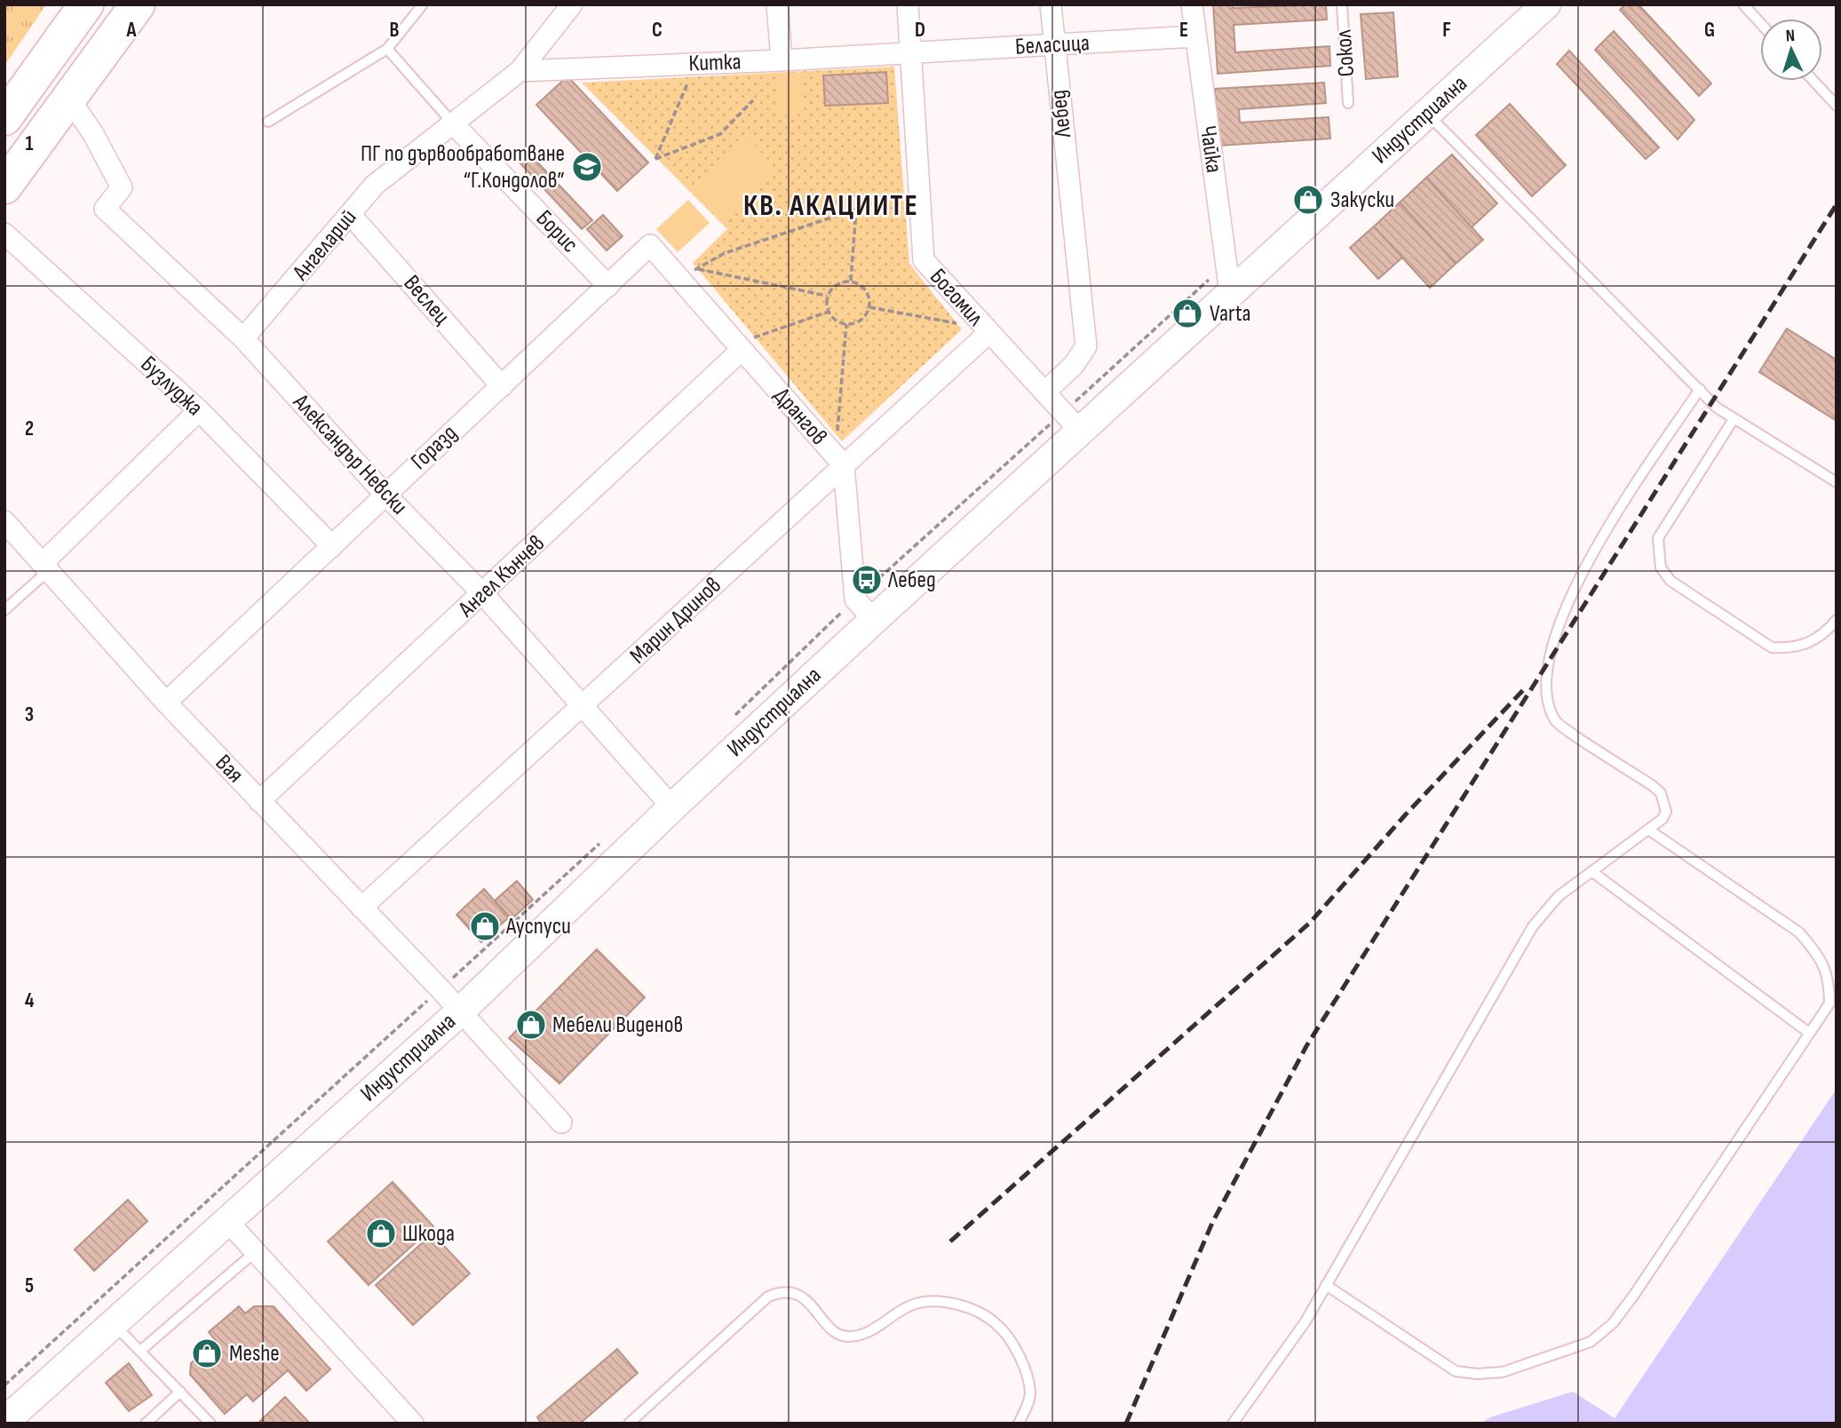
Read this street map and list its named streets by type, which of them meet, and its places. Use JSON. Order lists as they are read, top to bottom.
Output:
{
  "streets": {
    "main road": ["Индустриална"],
    "street": [
      "Беласица",
      "Китка",
      "Лебед",
      "Чайка",
      "Борис",
      "Ангеларий",
      "Богомил",
      "Веслец",
      "Бузлуджа",
      "Дрангов",
      "Горазд",
      "Александър Невски",
      "Ангел Кънчев",
      "Марин Дринов",
      "Вая"
    ],
    "lane": ["Сокол"]
  },
  "crossings": [
    ["Беласица", "Китка"],
    ["Беласица", "Лебед"],
    ["Беласица", "Чайка"],
    ["Беласица", "Богомил"],
    ["Китка", "Ангеларий"],
    ["Китка", "Богомил"],
    ["Лебед", "Богомил"],
    ["Индустриална", "Чайка"],
    ["Индустриална", "Богомил"],
    ["Индустриална", "Дрангов"],
    ["Индустриална", "Александър Невски"],
    ["Индустриална", "Вая"],
    ["Борис", "Ангеларий"],
    ["Борис", "Горазд"],
    ["Ангеларий", "Веслец"],
    ["Ангеларий", "Александър Невски"],
    ["Богомил", "Марин Дринов"],
    ["Веслец", "Горазд"],
    ["Бузлуджа", "Горазд"],
    ["Дрангов", "Горазд"],
    ["Дрангов", "Ангел Кънчев"],
    ["Дрангов", "Марин Дринов"],
    ["Горазд", "Александър Невски"],
    ["Горазд", "Вая"],
    ["Александър Невски", "Ангел Кънчев"],
    ["Александър Невски", "Марин Дринов"],
    ["Ангел Кънчев", "Вая"],
    ["Марин Дринов", "Вая"]
  ],
  "districts": ["КВ. АКАЦИИТЕ"],
  "places": {
    "school or university": ["ПГ по дървообработване “Г.Кондолов”"],
    "shop": [
      "Закуски",
      "Varta",
      "Ауспуси",
      "Мебели Виденов",
      "Шкода",
      "Meshe"
    ],
    "bus stop": ["Лебед"]
  },
  "north": "top",
  "grid": {
    "columns": [
      "A",
      "B",
      "C",
      "D",
      "E",
      "F",
      "G"
    ],
    "rows": [
      "1",
      "2",
      "3",
      "4",
      "5"
    ]
  }
}
